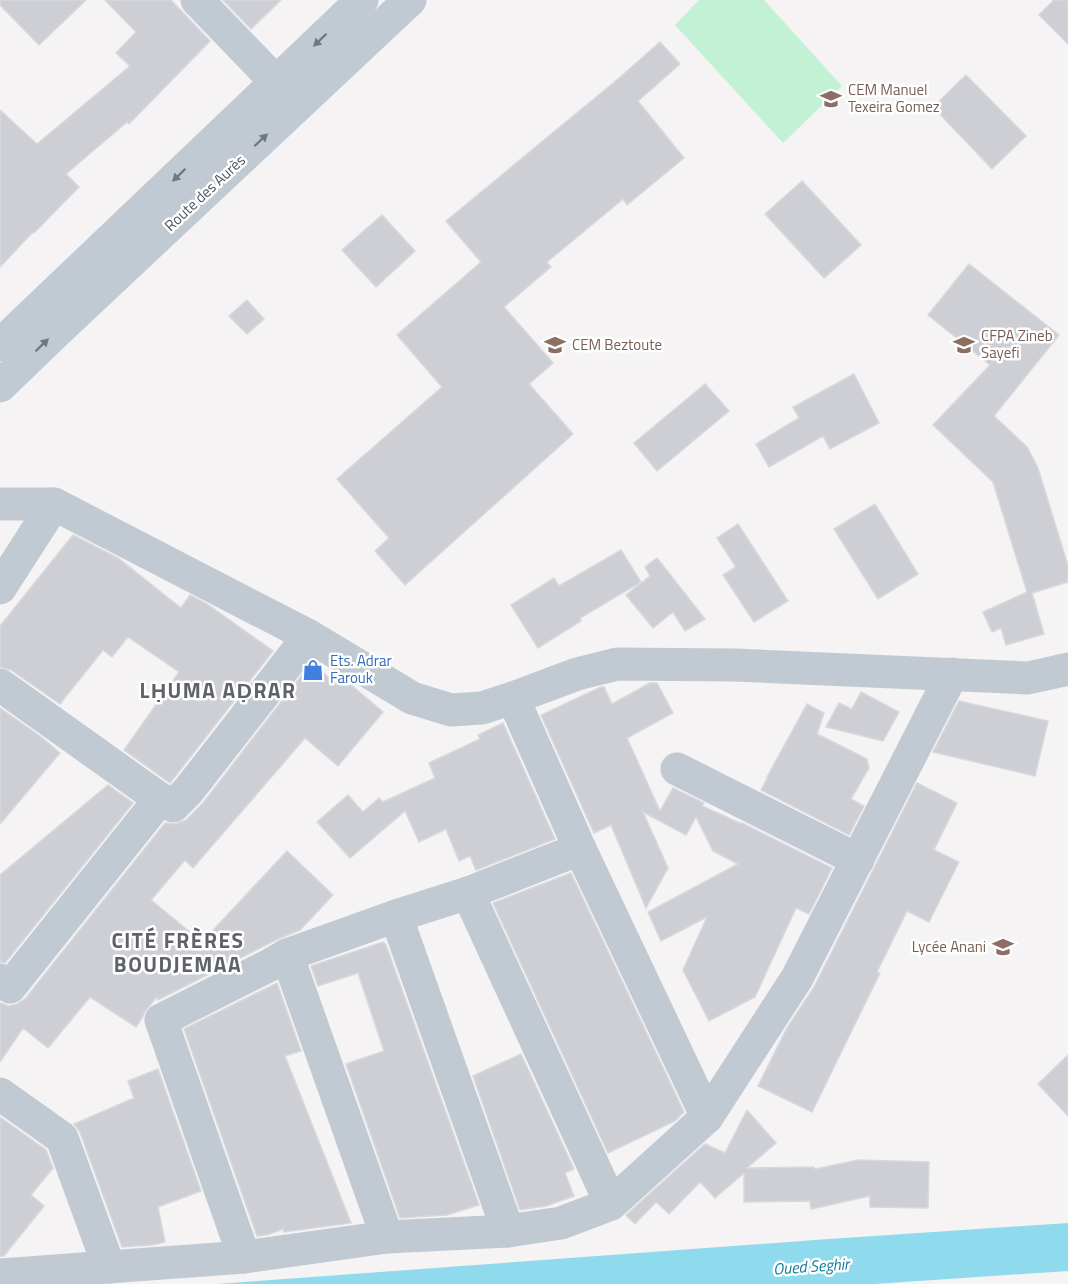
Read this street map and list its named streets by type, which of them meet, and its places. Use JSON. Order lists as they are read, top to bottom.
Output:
{
  "streets": {
    "street": ["Route des Aurès"]
  },
  "districts": ["LḤUMA AḌRAR", "CITÉ FRÈRES BOUDJEMAA"],
  "water": ["Oued Seghir"],
  "places": {
    "school or university": [
      "CEM Manuel Texeira Gomez",
      "CEM Beztoute",
      "CFPA Zineb Sayefi",
      "Lycée Anani"
    ],
    "shop": ["Ets. Adrar Farouk"]
  }
}
